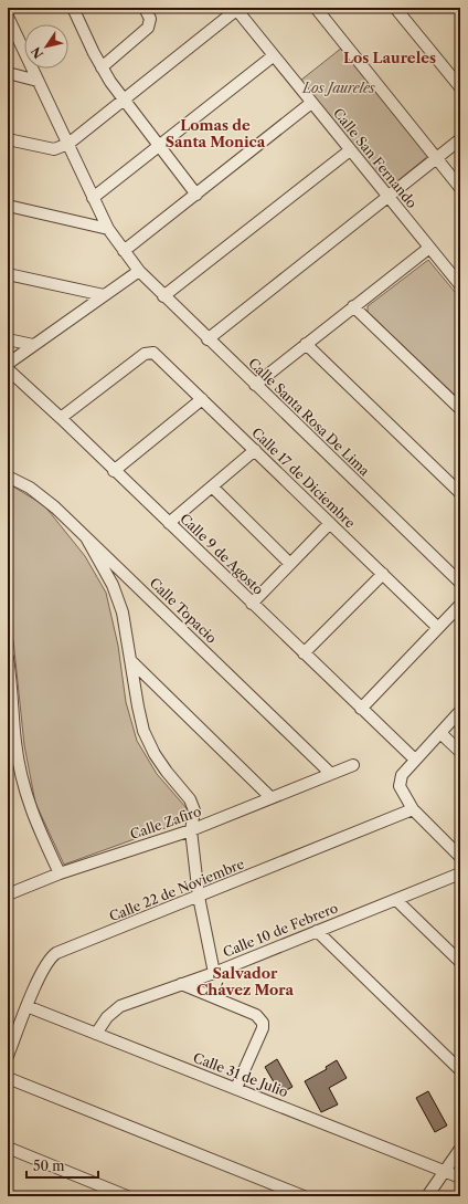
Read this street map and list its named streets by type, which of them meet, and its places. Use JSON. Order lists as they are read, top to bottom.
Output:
{
  "streets": {
    "street": [
      "Calle San Fernando",
      "Calle Santa Rosa De Lima",
      "Calle 17 de Diciembre",
      "Calle 9 de Agosto",
      "Calle Topacio",
      "Calle Zafiro",
      "Calle 22 de Noviembre",
      "Calle 10 de Febrero",
      "Calle 31 de Julio"
    ]
  },
  "crossings": [
    ["Calle 17 de Diciembre", "Calle 9 de Agosto"],
    ["Calle Topacio", "Calle Zafiro"],
    ["Calle 22 de Noviembre", "Calle 31 de Julio"],
    ["Calle 10 de Febrero", "Calle 31 de Julio"]
  ],
  "districts": ["Los Laureles", "Lomas de Santa Monica", "Salvador Chávez Mora"],
  "parks": ["Los Jaureles"],
  "scale_bar": "50 m",
  "north": "bottom left"
}
